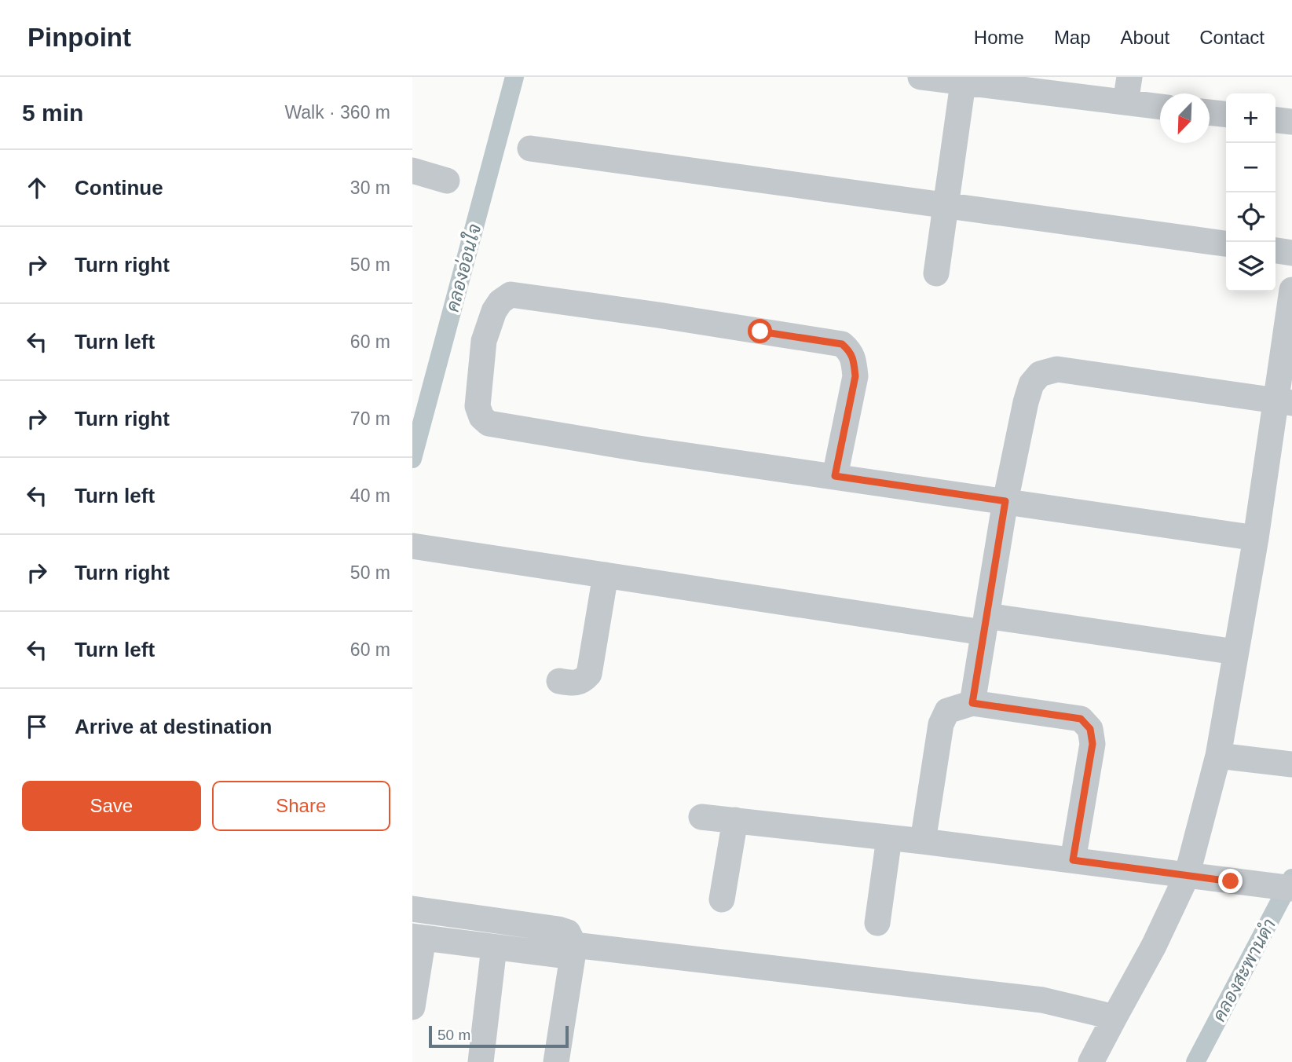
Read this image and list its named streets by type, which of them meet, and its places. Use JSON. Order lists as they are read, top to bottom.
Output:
{
  "water": ["คลองอ่อนใจ", "คลองสะพานดำ"],
  "scale_bar": "50 m",
  "north": "bottom left",
  "page": {
    "header": "Pinpoint",
    "nav": [
      "Home",
      "Map",
      "About",
      "Contact"
    ],
    "heading": ["5 min", "Walk · 360 m"],
    "map_buttons": ["+", "−"],
    "list": [
      ["Continue", "30 m"],
      ["Turn right", "50 m"],
      ["Turn left", "60 m"],
      ["Turn right", "70 m"],
      ["Turn left", "40 m"],
      ["Turn right", "50 m"],
      ["Turn left", "60 m"],
      "Arrive at destination"
    ],
    "buttons": ["Save", "Share"],
    "scale": "50 m"
  }
}
